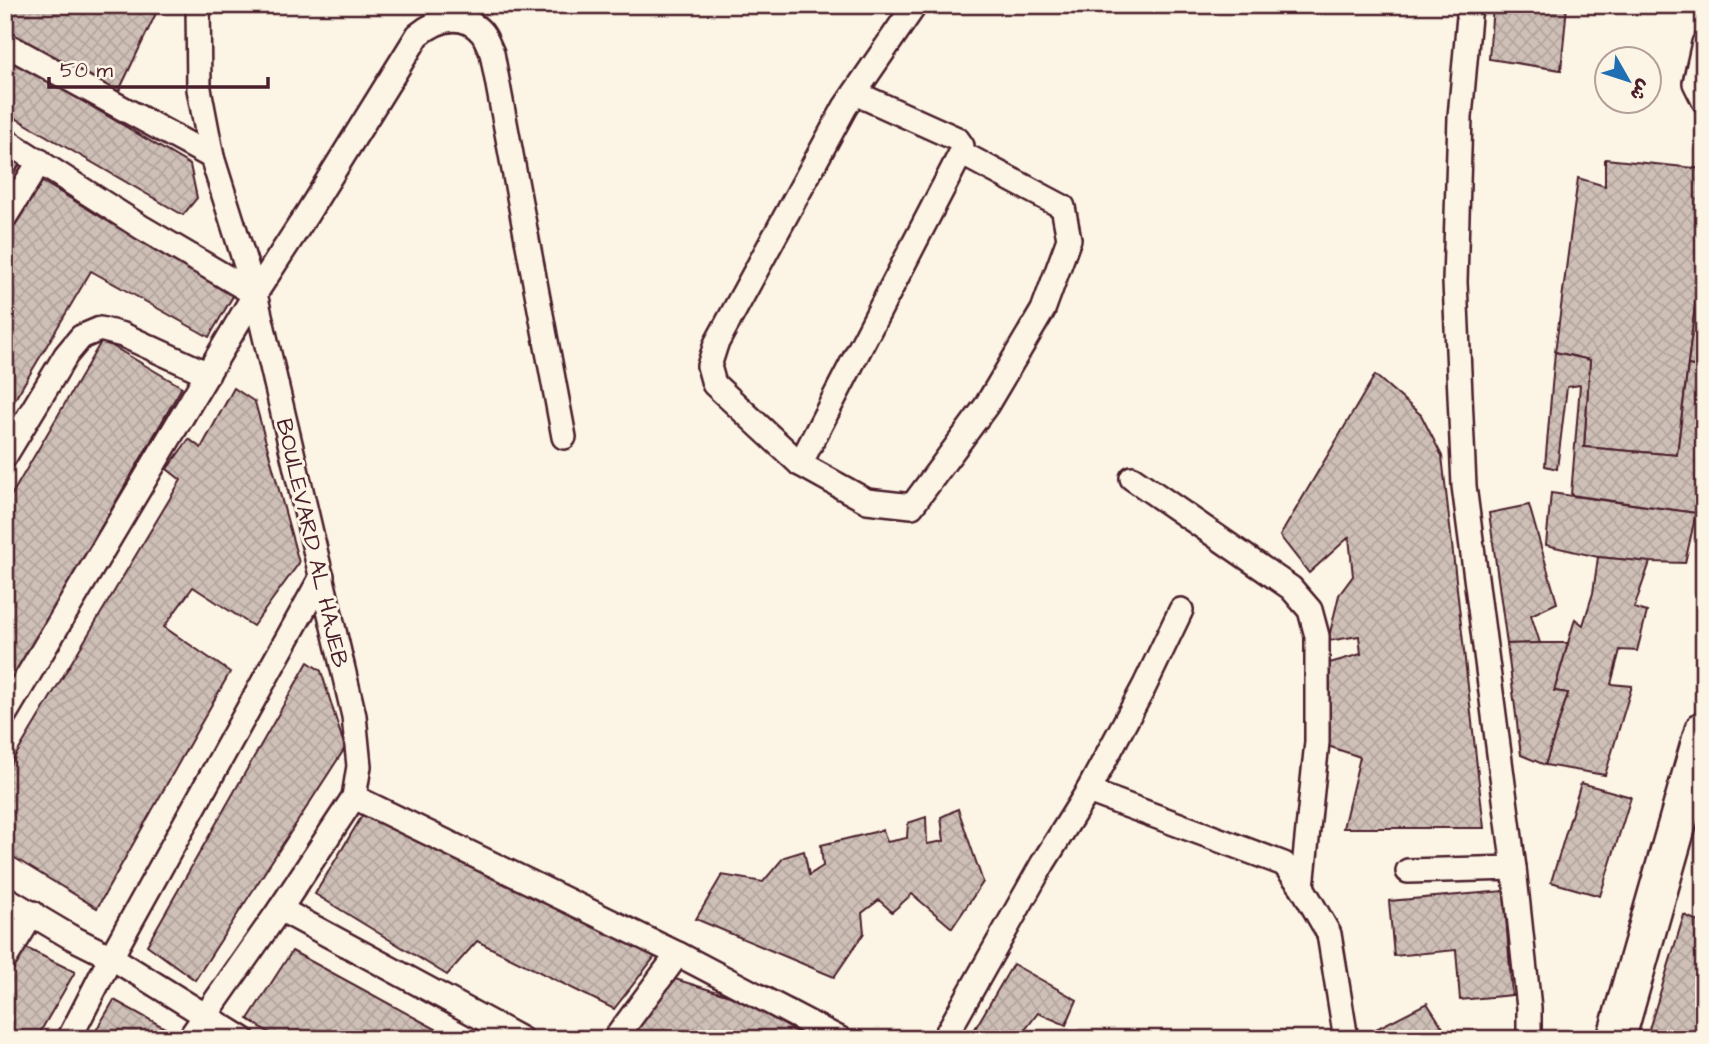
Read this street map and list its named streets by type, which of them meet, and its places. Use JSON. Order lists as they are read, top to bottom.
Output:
{
  "streets": {
    "street": ["BOULEVARD AL HAJEB"]
  },
  "scale_bar": "50 m",
  "north": "bottom right"
}
